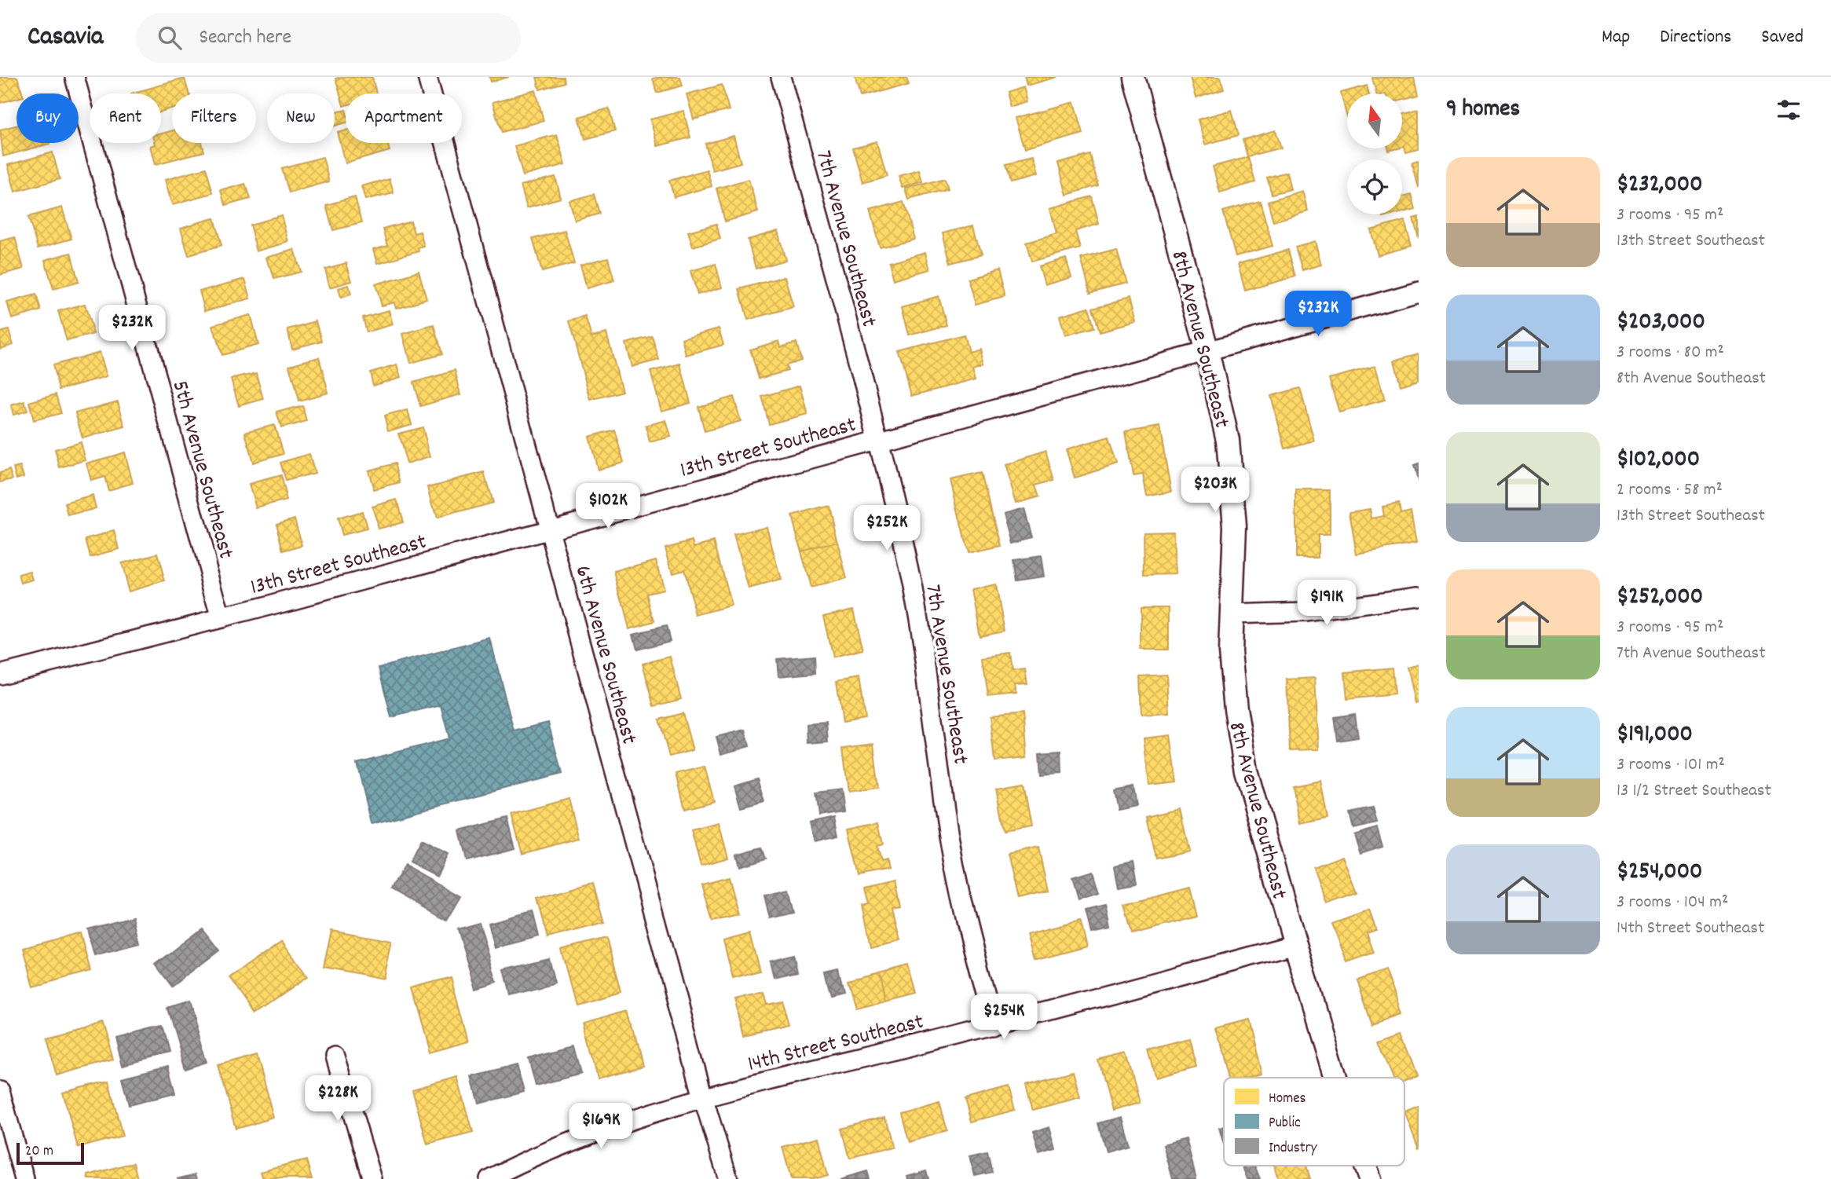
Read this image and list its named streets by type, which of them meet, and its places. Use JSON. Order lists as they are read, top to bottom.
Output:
{
  "streets": {
    "street": [
      "7th Avenue Southeast",
      "8th Avenue Southeast",
      "13th Street Southeast",
      "5th Avenue Southeast",
      "6th Avenue Southeast",
      "14th Street Southeast"
    ]
  },
  "crossings": [
    ["7th Avenue Southeast", "13th Street Southeast"],
    ["7th Avenue Southeast", "14th Street Southeast"],
    ["8th Avenue Southeast", "13th Street Southeast"],
    ["8th Avenue Southeast", "14th Street Southeast"],
    ["13th Street Southeast", "5th Avenue Southeast"],
    ["13th Street Southeast", "6th Avenue Southeast"],
    ["6th Avenue Southeast", "14th Street Southeast"]
  ],
  "legend": ["Homes", "Public", "Industry"],
  "scale_bar": "20 m",
  "north": "top",
  "page": {
    "header": "Casavia",
    "search": "Search here",
    "nav": ["Map", "Directions", "Saved"],
    "heading": "9 homes",
    "chip": [
      "Buy",
      "Rent",
      "Filters",
      "New",
      "Apartment"
    ],
    "list": [
      {
        "name": "$232,000",
        "note": "3 rooms · 95 m² · 13th Street Southeast"
      },
      {
        "name": "$203,000",
        "note": "3 rooms · 80 m² · 8th Avenue Southeast"
      },
      {
        "name": "$102,000",
        "note": "2 rooms · 58 m² · 13th Street Southeast"
      },
      {
        "name": "$252,000",
        "note": "3 rooms · 95 m² · 7th Avenue Southeast"
      },
      {
        "name": "$191,000",
        "note": "3 rooms · 101 m² · 13 1/2 Street Southeast"
      },
      {
        "name": "$254,000",
        "note": "3 rooms · 104 m² · 14th Street Southeast"
      }
    ],
    "price": [
      "$232K",
      "$232K",
      "$203K",
      "$102K",
      "$252K",
      "$191K",
      "$254K",
      "$228K",
      "$169K"
    ],
    "scale": "20 m"
  }
}
